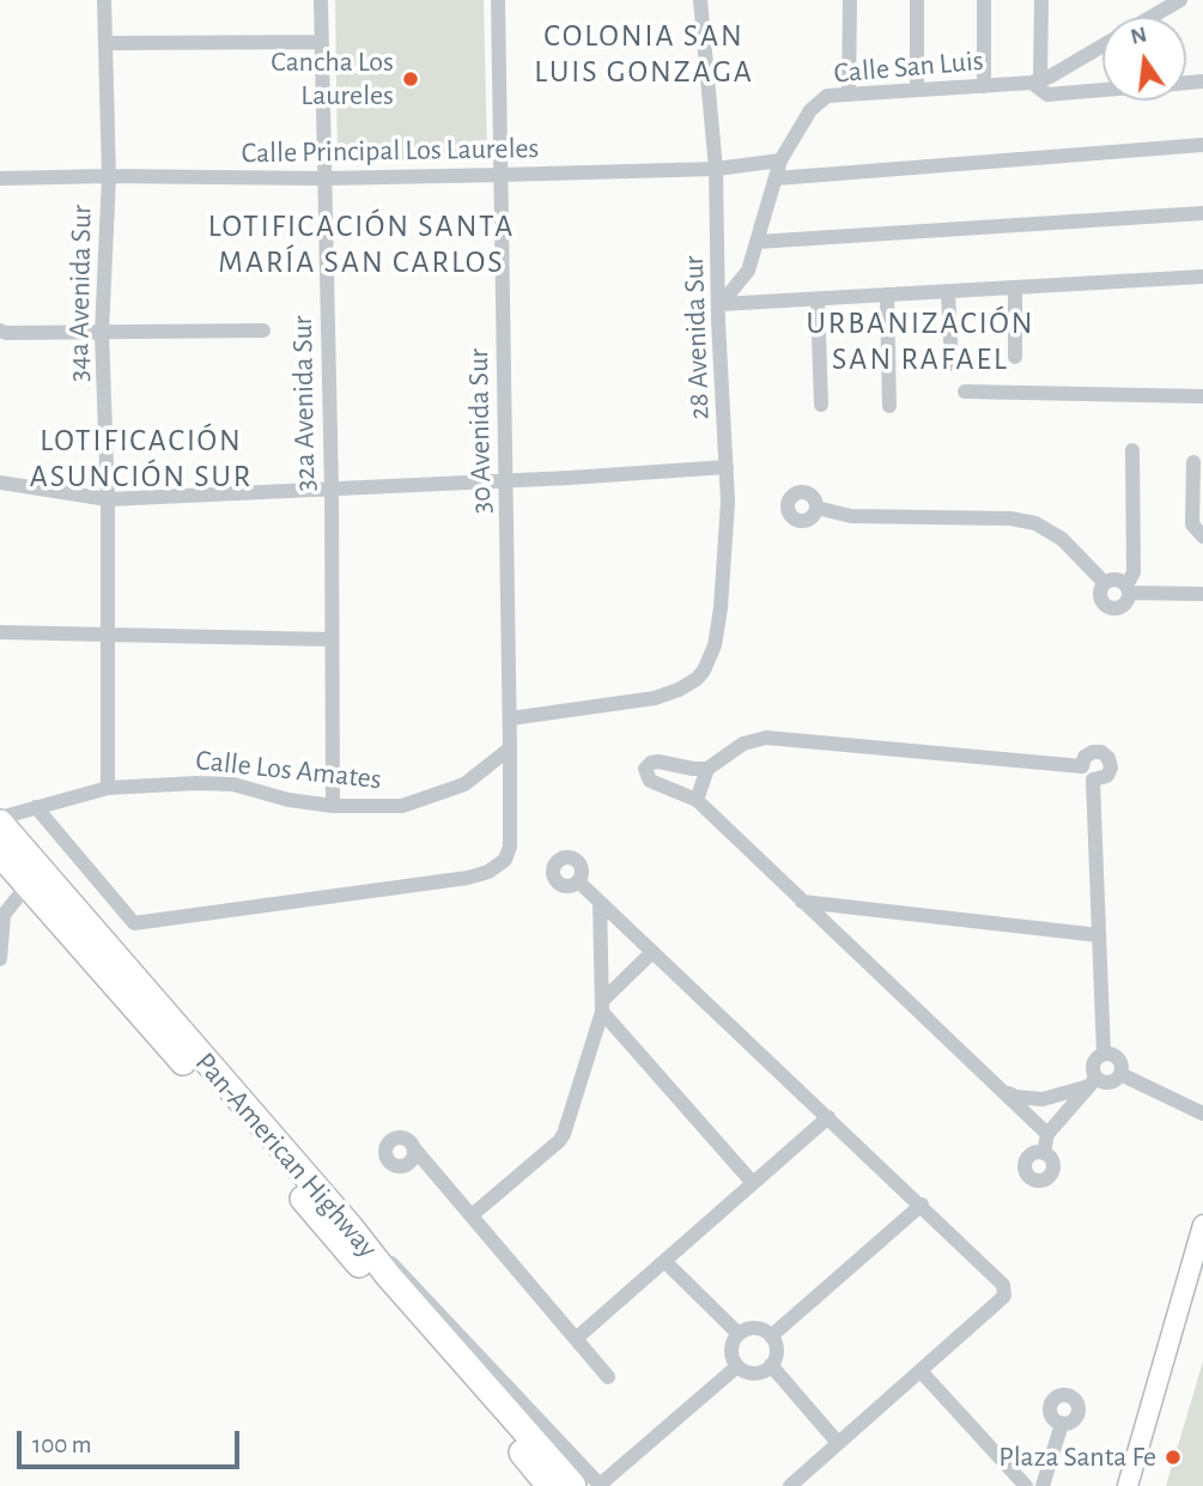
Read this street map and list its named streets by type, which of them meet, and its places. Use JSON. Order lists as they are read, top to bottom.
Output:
{
  "streets": {
    "highway": ["Pan-American Highway"],
    "street": [
      "Calle San Luis",
      "Calle Principal Los Laureles",
      "34a Avenida Sur",
      "28 Avenida Sur",
      "32a Avenida Sur",
      "30 Avenida Sur",
      "Calle Los Amates"
    ]
  },
  "crossings": [
    ["Calle San Luis", "Calle Principal Los Laureles"],
    ["Calle San Luis", "28 Avenida Sur"],
    ["Calle Principal Los Laureles", "34a Avenida Sur"],
    ["Calle Principal Los Laureles", "28 Avenida Sur"],
    ["Calle Principal Los Laureles", "32a Avenida Sur"],
    ["Calle Principal Los Laureles", "30 Avenida Sur"],
    ["34a Avenida Sur", "Calle Los Amates"],
    ["28 Avenida Sur", "30 Avenida Sur"],
    ["32a Avenida Sur", "Calle Los Amates"],
    ["30 Avenida Sur", "Calle Los Amates"],
    ["Calle Los Amates", "Pan-American Highway"]
  ],
  "districts": [
    "COLONIA SAN LUIS GONZAGA",
    "LOTIFICACIÓN SANTA MARÍA SAN CARLOS",
    "URBANIZACIÓN SAN RAFAEL",
    "LOTIFICACIÓN ASUNCIÓN SUR"
  ],
  "places": ["Cancha Los Laureles", "Plaza Santa Fe"],
  "scale_bar": "100 m",
  "north": "top"
}
